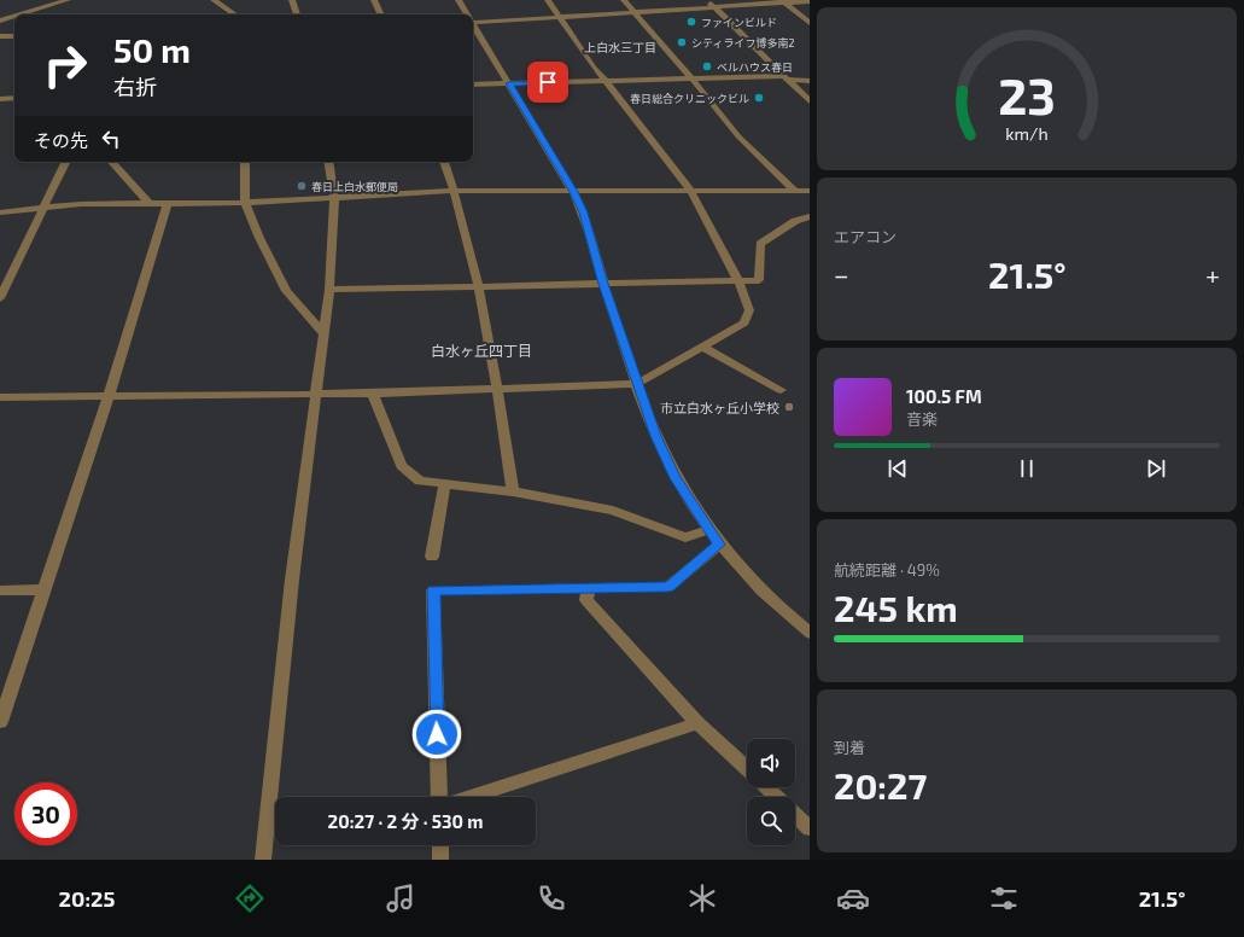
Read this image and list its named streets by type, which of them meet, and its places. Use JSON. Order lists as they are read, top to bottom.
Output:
{
  "districts": ["上白水三丁目", "白水ヶ丘四丁目"],
  "places": [
    "ファインビルド",
    "シティライフ博多南2",
    "ベルハウス春日",
    "春日総合クリニックビル",
    "春日上白水郵便局",
    "市立白水ヶ丘小学校"
  ],
  "page": {
    "turn": ["50 m", "右折"],
    "then": "その先",
    "tile": [
      "エアコン",
      ["航続距離 · 49%", "245 km"],
      ["到着", "20:27"]
    ],
    "heat": ["−", "21.5°", "+"],
    "song": ["100.5 FM", "音楽"],
    "limit": "30",
    "trip": "20:27 · 2 分 · 530 m",
    "tabs": ["20:25", "21.5°"],
    "gauge": ["23", "km/h"]
  }
}
